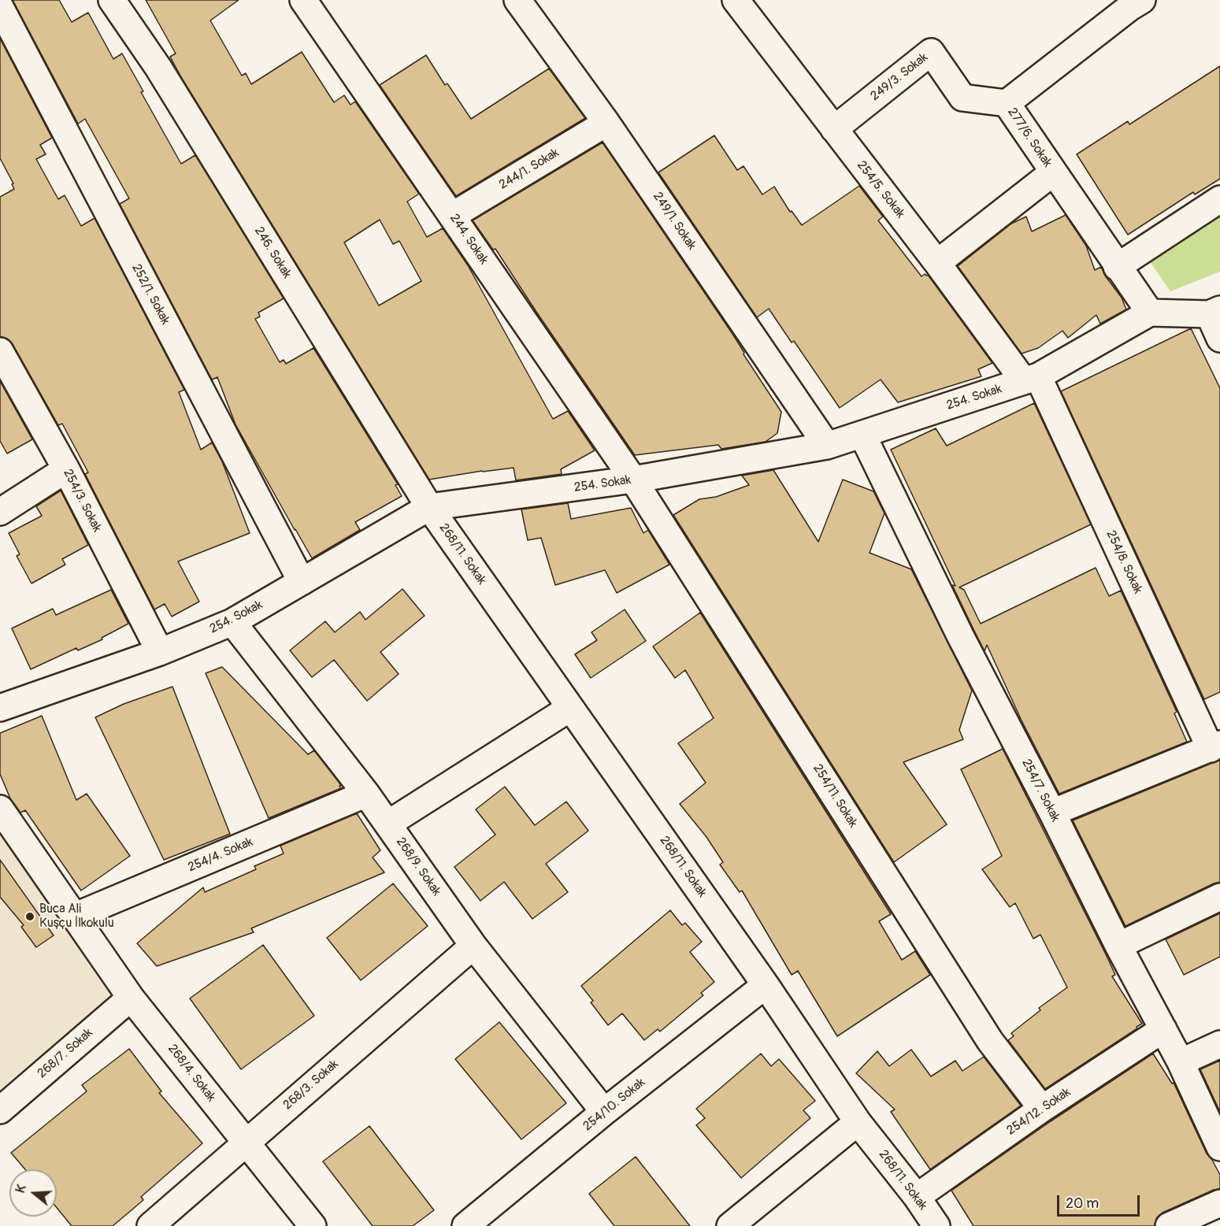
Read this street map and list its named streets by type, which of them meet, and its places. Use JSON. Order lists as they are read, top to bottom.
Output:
{
  "streets": {
    "street": [
      "249/3. Sokak",
      "277/6. Sokak",
      "244/1. Sokak",
      "254/5. Sokak",
      "249/1. Sokak",
      "244. Sokak",
      "246. Sokak",
      "252/1. Sokak",
      "254. Sokak",
      "254/3. Sokak",
      "268/11. Sokak",
      "254/8. Sokak",
      "254/7. Sokak",
      "254/11. Sokak",
      "254/4. Sokak",
      "268/9. Sokak",
      "268/7. Sokak",
      "268/4. Sokak",
      "268/3. Sokak",
      "254/10. Sokak",
      "254/12. Sokak"
    ]
  },
  "crossings": [
    ["249/3. Sokak", "277/6. Sokak"],
    ["249/3. Sokak", "254/5. Sokak"],
    ["277/6. Sokak", "254. Sokak"],
    ["244/1. Sokak", "249/1. Sokak"],
    ["244/1. Sokak", "244. Sokak"],
    ["254/5. Sokak", "254. Sokak"],
    ["254/5. Sokak", "254/8. Sokak"],
    ["249/1. Sokak", "254. Sokak"],
    ["244. Sokak", "254. Sokak"],
    ["244. Sokak", "254/11. Sokak"],
    ["246. Sokak", "254. Sokak"],
    ["246. Sokak", "268/11. Sokak"],
    ["252/1. Sokak", "254. Sokak"],
    ["254. Sokak", "254/3. Sokak"],
    ["254. Sokak", "268/11. Sokak"],
    ["254. Sokak", "254/8. Sokak"],
    ["254. Sokak", "254/7. Sokak"],
    ["254. Sokak", "254/11. Sokak"],
    ["254. Sokak", "268/9. Sokak"],
    ["268/11. Sokak", "254/10. Sokak"],
    ["268/11. Sokak", "254/12. Sokak"],
    ["254/7. Sokak", "254/12. Sokak"],
    ["254/11. Sokak", "254/12. Sokak"],
    ["254/4. Sokak", "268/9. Sokak"],
    ["254/4. Sokak", "268/4. Sokak"],
    ["268/9. Sokak", "268/3. Sokak"],
    ["268/9. Sokak", "254/10. Sokak"],
    ["268/7. Sokak", "268/4. Sokak"],
    ["268/4. Sokak", "268/3. Sokak"]
  ],
  "places": ["Buca Ali Kuşçu İlkokulu"],
  "scale_bar": "20 m",
  "north": "left"
}
